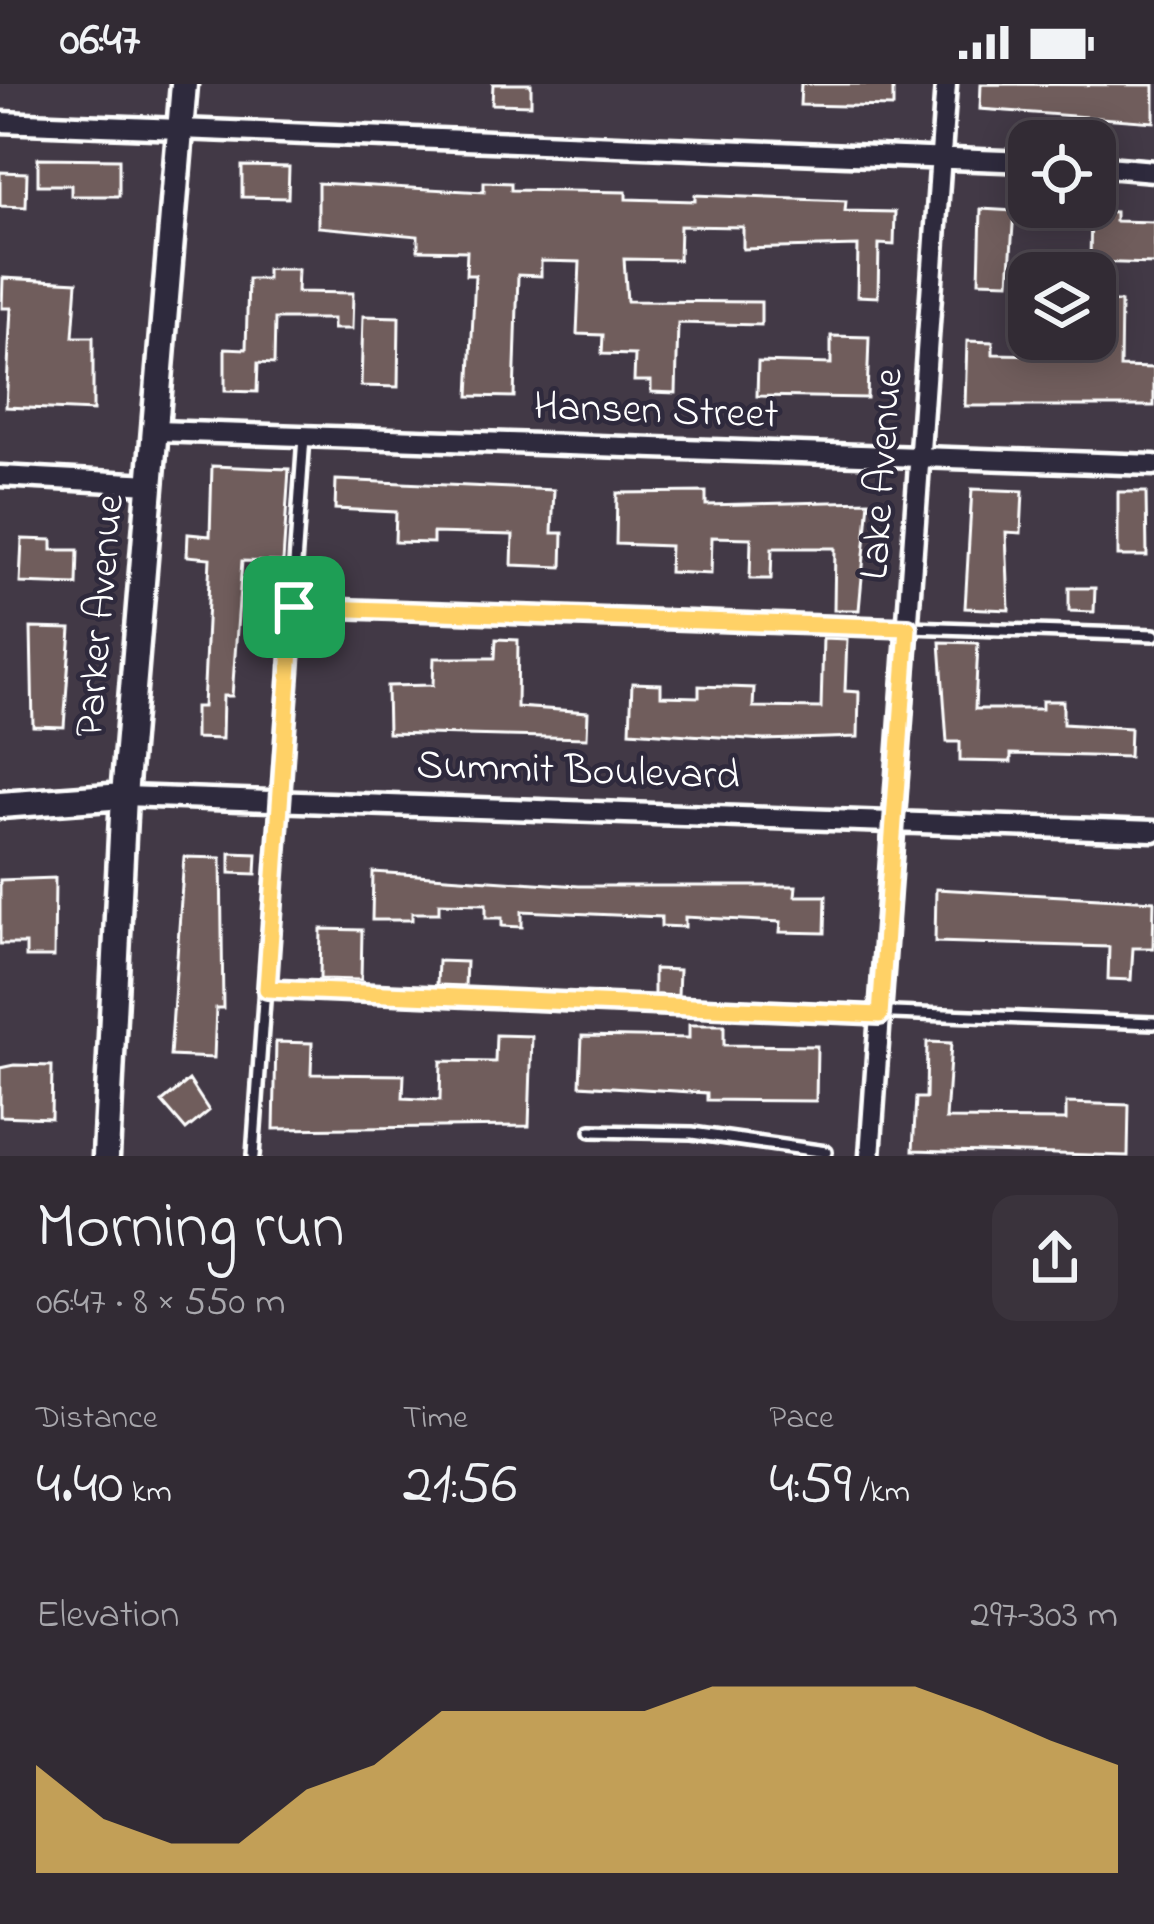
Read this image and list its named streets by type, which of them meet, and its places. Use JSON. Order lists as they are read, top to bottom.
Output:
{
  "streets": {
    "street": [
      "Hansen Street",
      "Lake Avenue",
      "Parker Avenue",
      "Summit Boulevard"
    ]
  },
  "crossings": [
    ["Hansen Street", "Lake Avenue"],
    ["Hansen Street", "Parker Avenue"],
    ["Lake Avenue", "Summit Boulevard"],
    ["Parker Avenue", "Summit Boulevard"]
  ],
  "page": {
    "status": "06:47",
    "heading": ["Morning run", "06:47 · 8 × 550 m"],
    "stats": [
      ["Distance", "4.40 km"],
      ["Time", "21:56"],
      ["Pace", "4:59 /km"]
    ],
    "chart": ["Elevation", "297–303 m"]
  }
}
